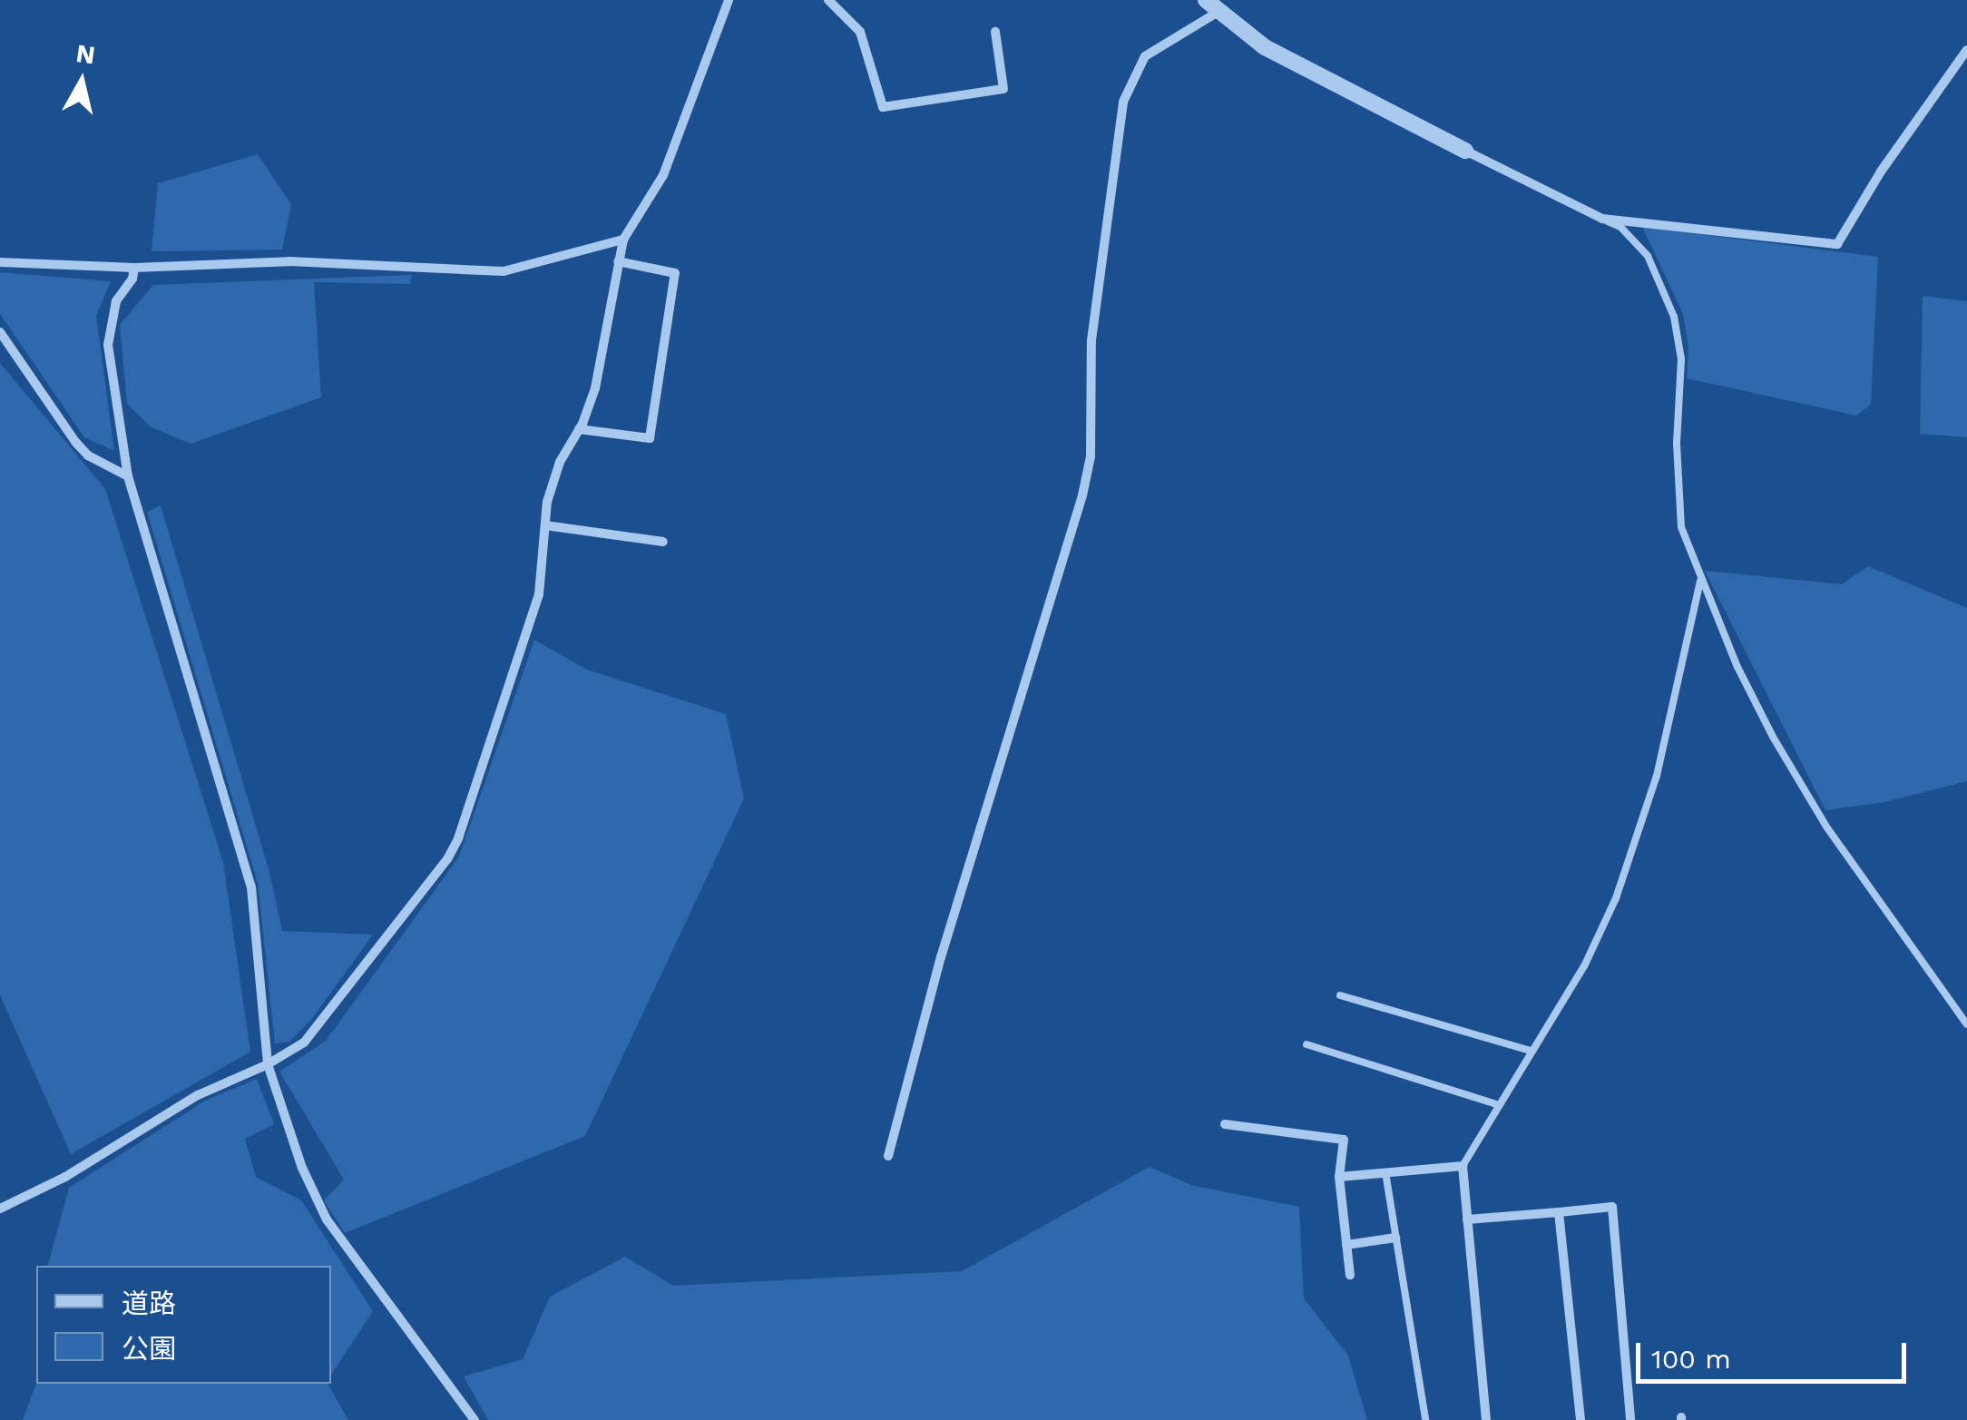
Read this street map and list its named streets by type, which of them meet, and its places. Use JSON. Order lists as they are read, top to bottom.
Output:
{
  "legend": ["道路", "公園"],
  "scale_bar": "100 m",
  "north": "top"
}
